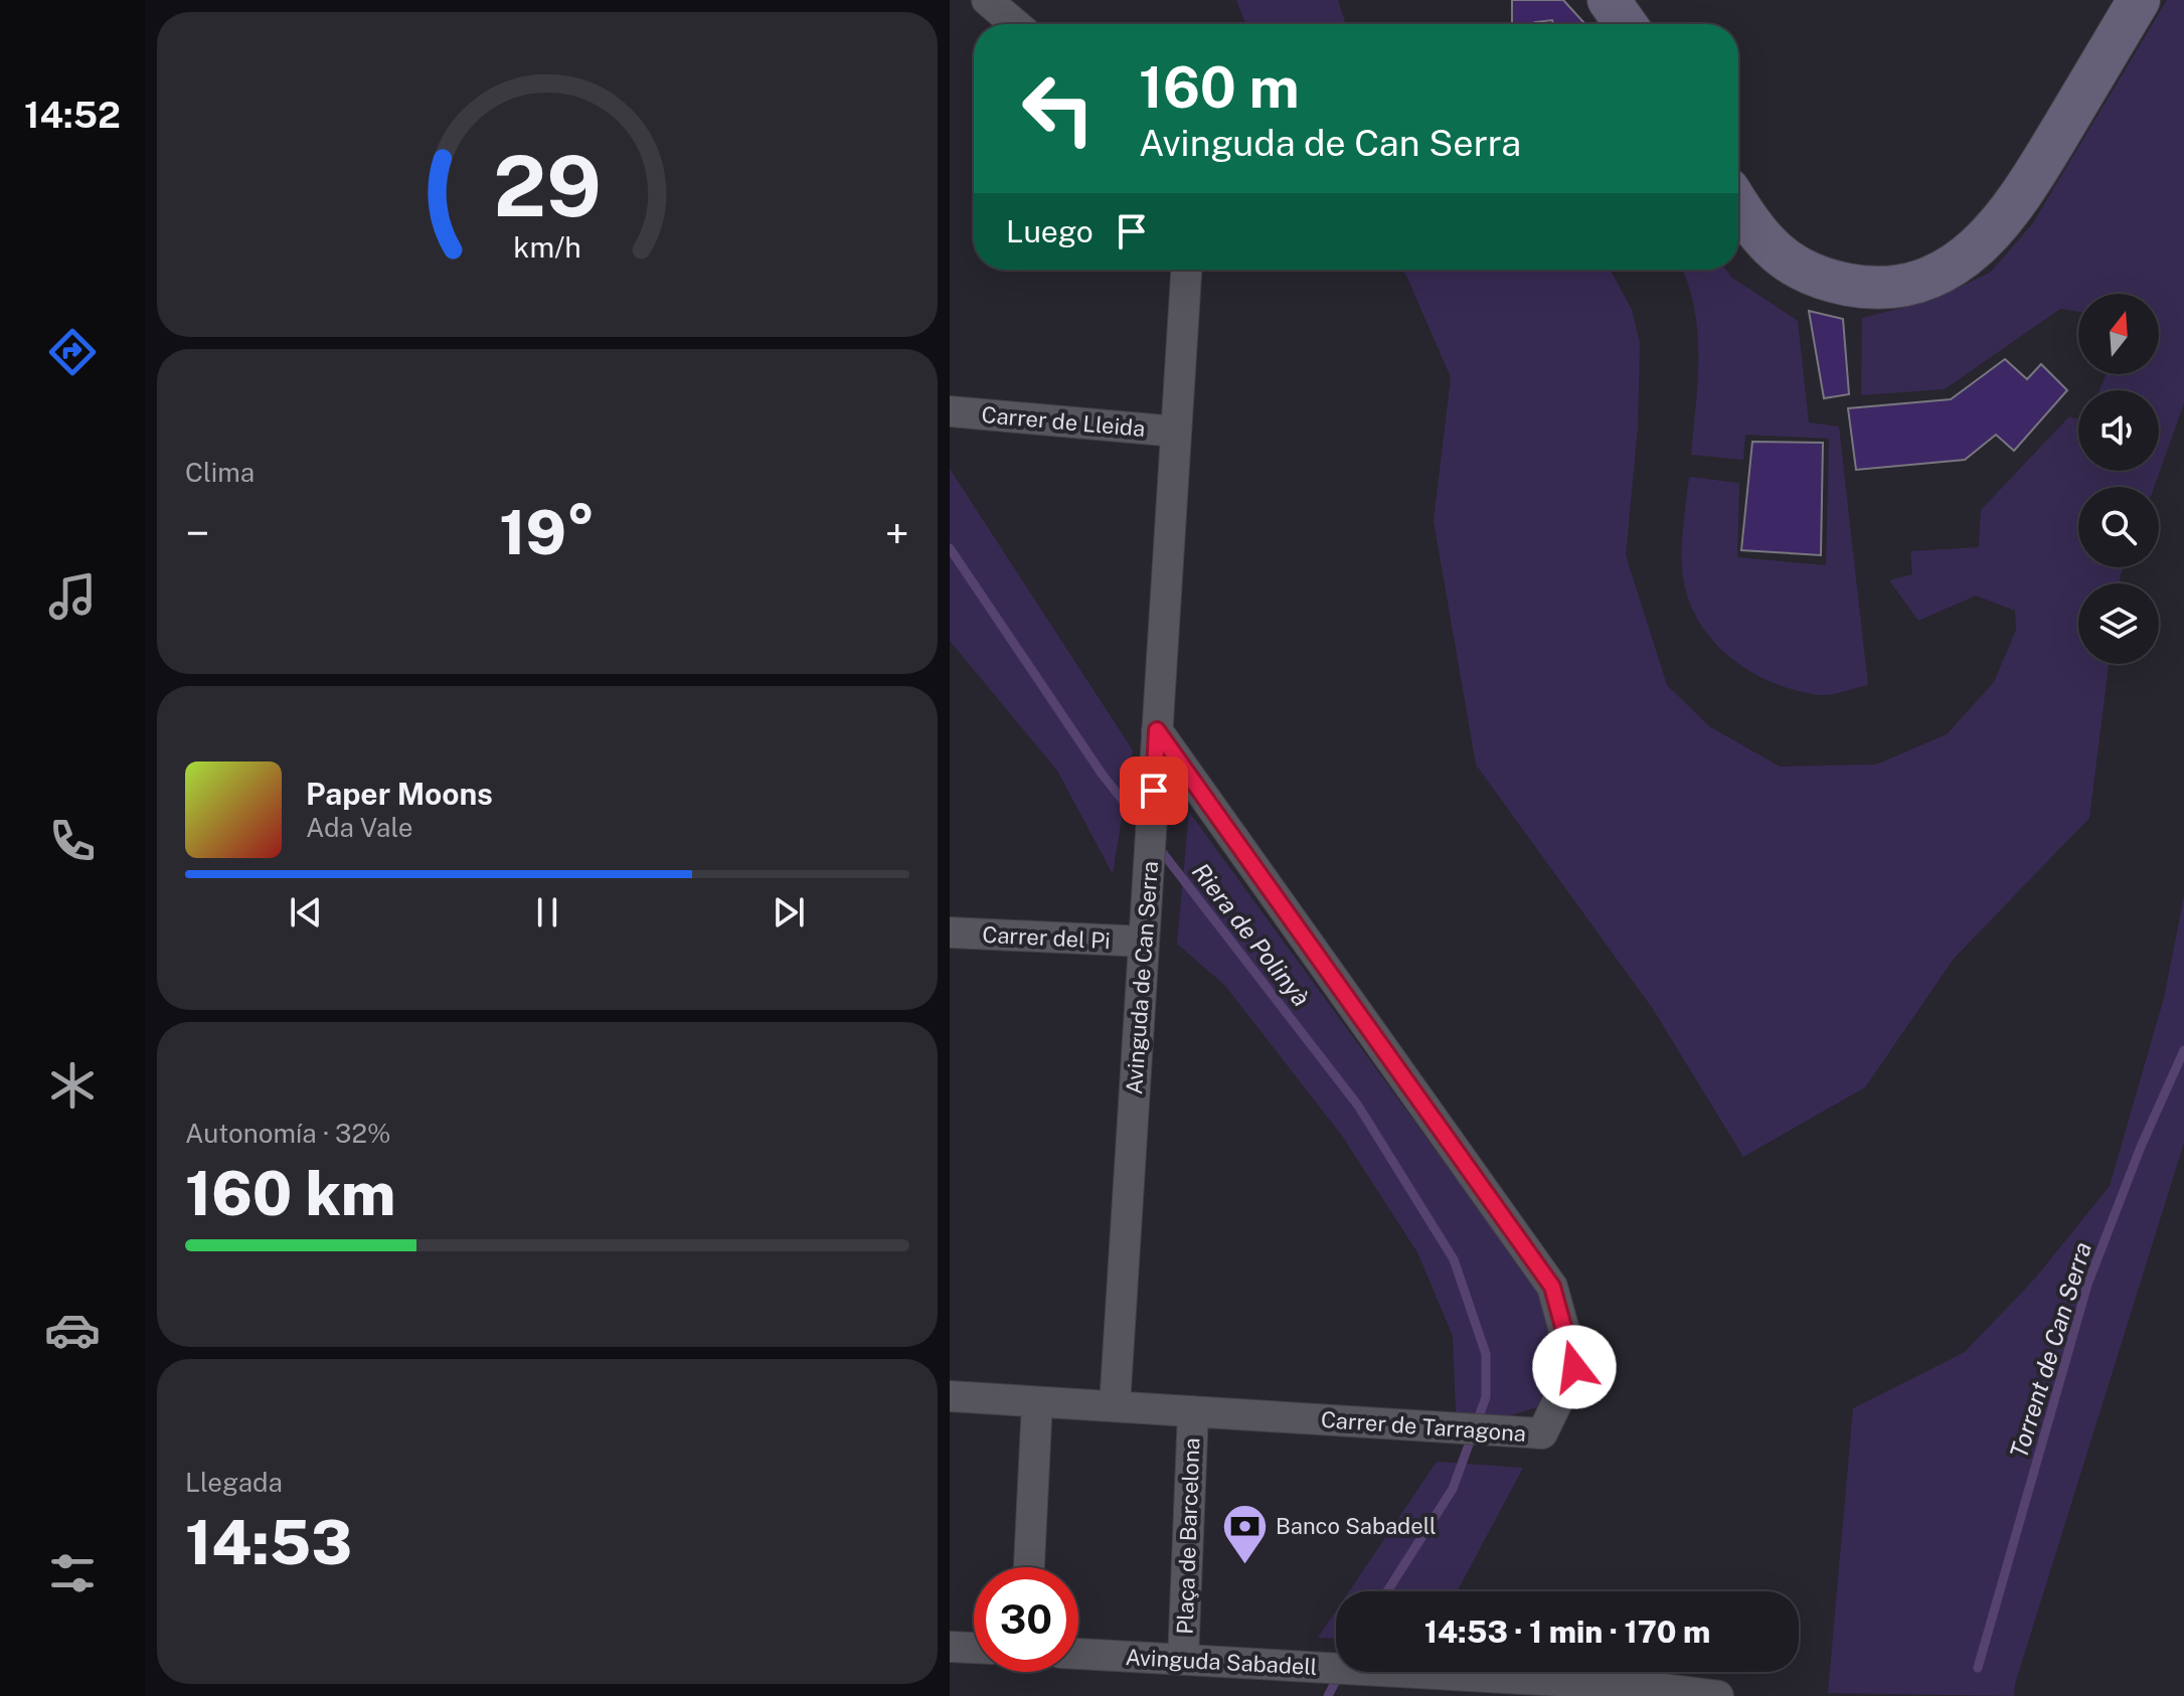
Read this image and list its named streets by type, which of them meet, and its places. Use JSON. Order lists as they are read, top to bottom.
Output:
{
  "streets": {
    "street": [
      "Carrer de Lleida",
      "Carrer del Pi",
      "Avinguda de Can Serra",
      "Carrer de Tarragona",
      "Plaça de Barcelona",
      "Avinguda Sabadell"
    ]
  },
  "crossings": [
    ["Carrer de Lleida", "Avinguda de Can Serra"],
    ["Carrer del Pi", "Avinguda de Can Serra"],
    ["Avinguda de Can Serra", "Carrer de Tarragona"],
    ["Carrer de Tarragona", "Plaça de Barcelona"],
    ["Plaça de Barcelona", "Avinguda Sabadell"]
  ],
  "water": ["Riera de Polinyà", "Torrent de Can Serra"],
  "places": {
    "bank": ["Banco Sabadell"]
  },
  "north": "top",
  "page": {
    "tabs": "14:52",
    "turn": ["160 m", "Avinguda de Can Serra"],
    "then": "Luego",
    "tile": [
      "Clima",
      ["Autonomía · 32%", "160 km"],
      ["Llegada", "14:53"]
    ],
    "heat": ["−", "19°", "+"],
    "song": ["Paper Moons", "Ada Vale"],
    "limit": "30",
    "trip": "14:53 · 1 min · 170 m",
    "gauge": ["29", "km/h"]
  }
}
